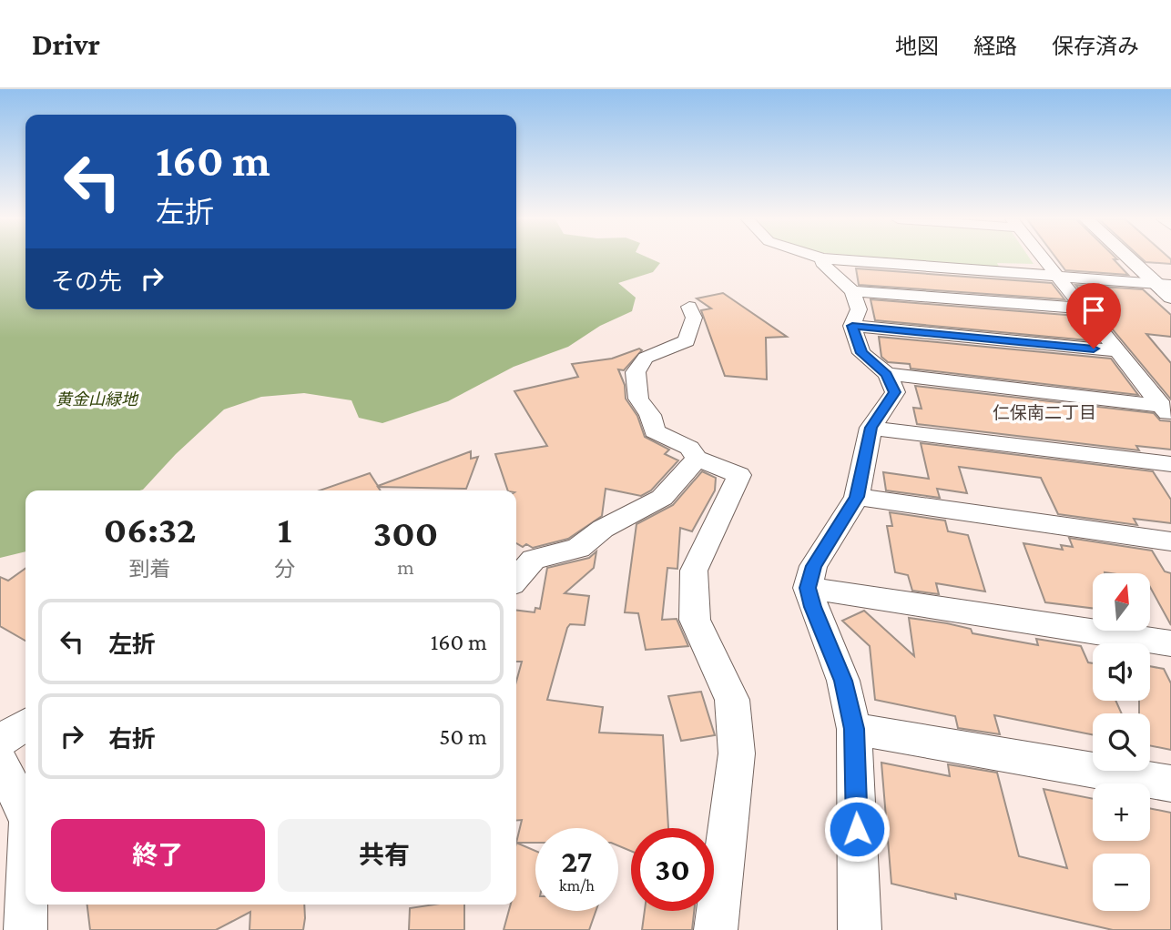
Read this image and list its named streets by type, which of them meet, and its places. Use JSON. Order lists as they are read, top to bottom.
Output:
{
  "districts": ["仁保南二丁目"],
  "parks": ["黄金山緑地"],
  "north": "top",
  "page": {
    "header": "Drivr",
    "nav": ["地図", "経路", "保存済み"],
    "turn": ["160 m", "左折"],
    "then": "その先",
    "eta": [
      "06:32",
      "到着",
      "1",
      "分",
      "300",
      "m"
    ],
    "map_buttons": ["+", "−"],
    "list": [
      {
        "name": "左折",
        "value": "160 m"
      },
      {
        "name": "右折",
        "value": "50 m"
      }
    ],
    "buttons": ["終了", "共有"],
    "speed": "27 km/h",
    "limit": "30"
  }
}
